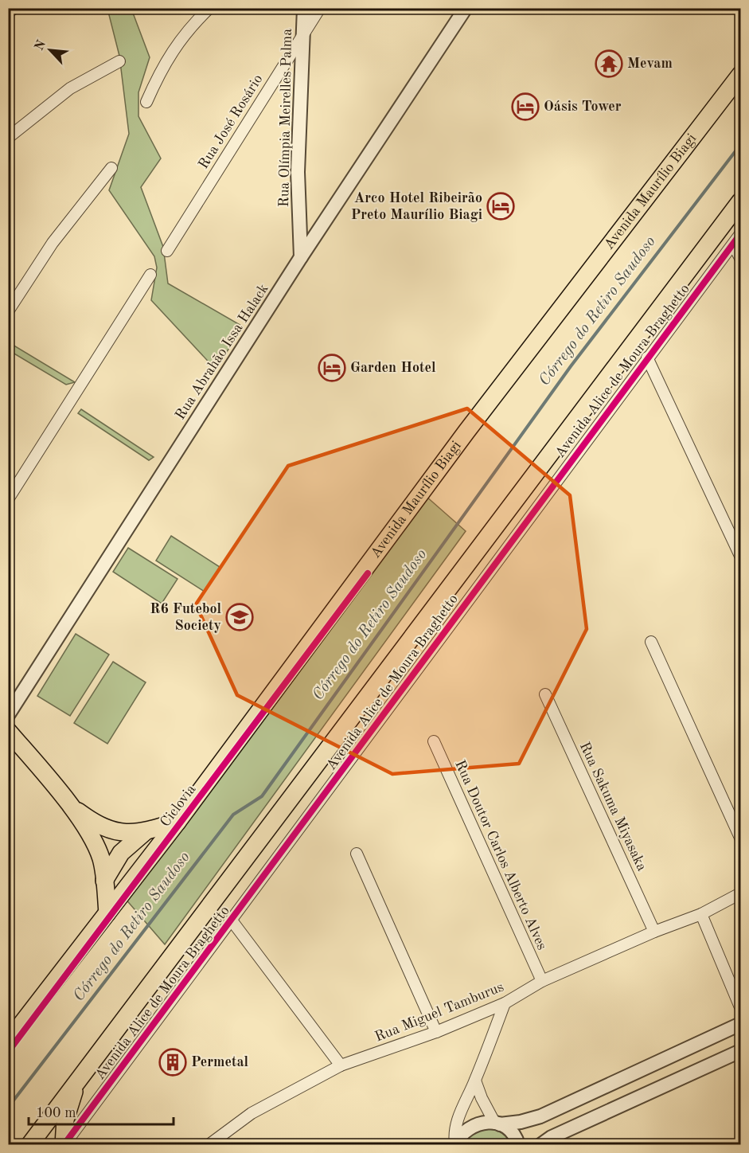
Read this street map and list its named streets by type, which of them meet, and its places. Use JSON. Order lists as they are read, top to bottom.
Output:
{
  "streets": {
    "main road": ["Avenida Maurílio Biagi"],
    "street": [
      "Rua Olímpia Meirelles Palma",
      "Rua José Rosário",
      "Rua Abrahão Issa Halack",
      "Avenida Alice de Moura Braghetto",
      "Rua Sakuma Miyasaka",
      "Rua Doutor Carlos Alberto Alves",
      "Rua Miguel Tamburus"
    ],
    "cycle path": ["Ciclovia"]
  },
  "crossings": [
    ["Rua Olímpia Meirelles Palma", "Rua José Rosário"],
    ["Rua Olímpia Meirelles Palma", "Rua Abrahão Issa Halack"],
    ["Rua Sakuma Miyasaka", "Rua Miguel Tamburus"],
    ["Rua Doutor Carlos Alberto Alves", "Rua Miguel Tamburus"]
  ],
  "water": ["Córrego do Retiro Saudoso"],
  "places": {
    "temple": ["Mevam"],
    "hotel": ["Oásis Tower", "Arco Hotel Ribeirão Preto Maurílio Biagi", "Garden Hotel"],
    "school or university": ["R6 Futebol Society"],
    "building": ["Permetal"]
  },
  "scale_bar": "100 m",
  "north": "top left"
}
